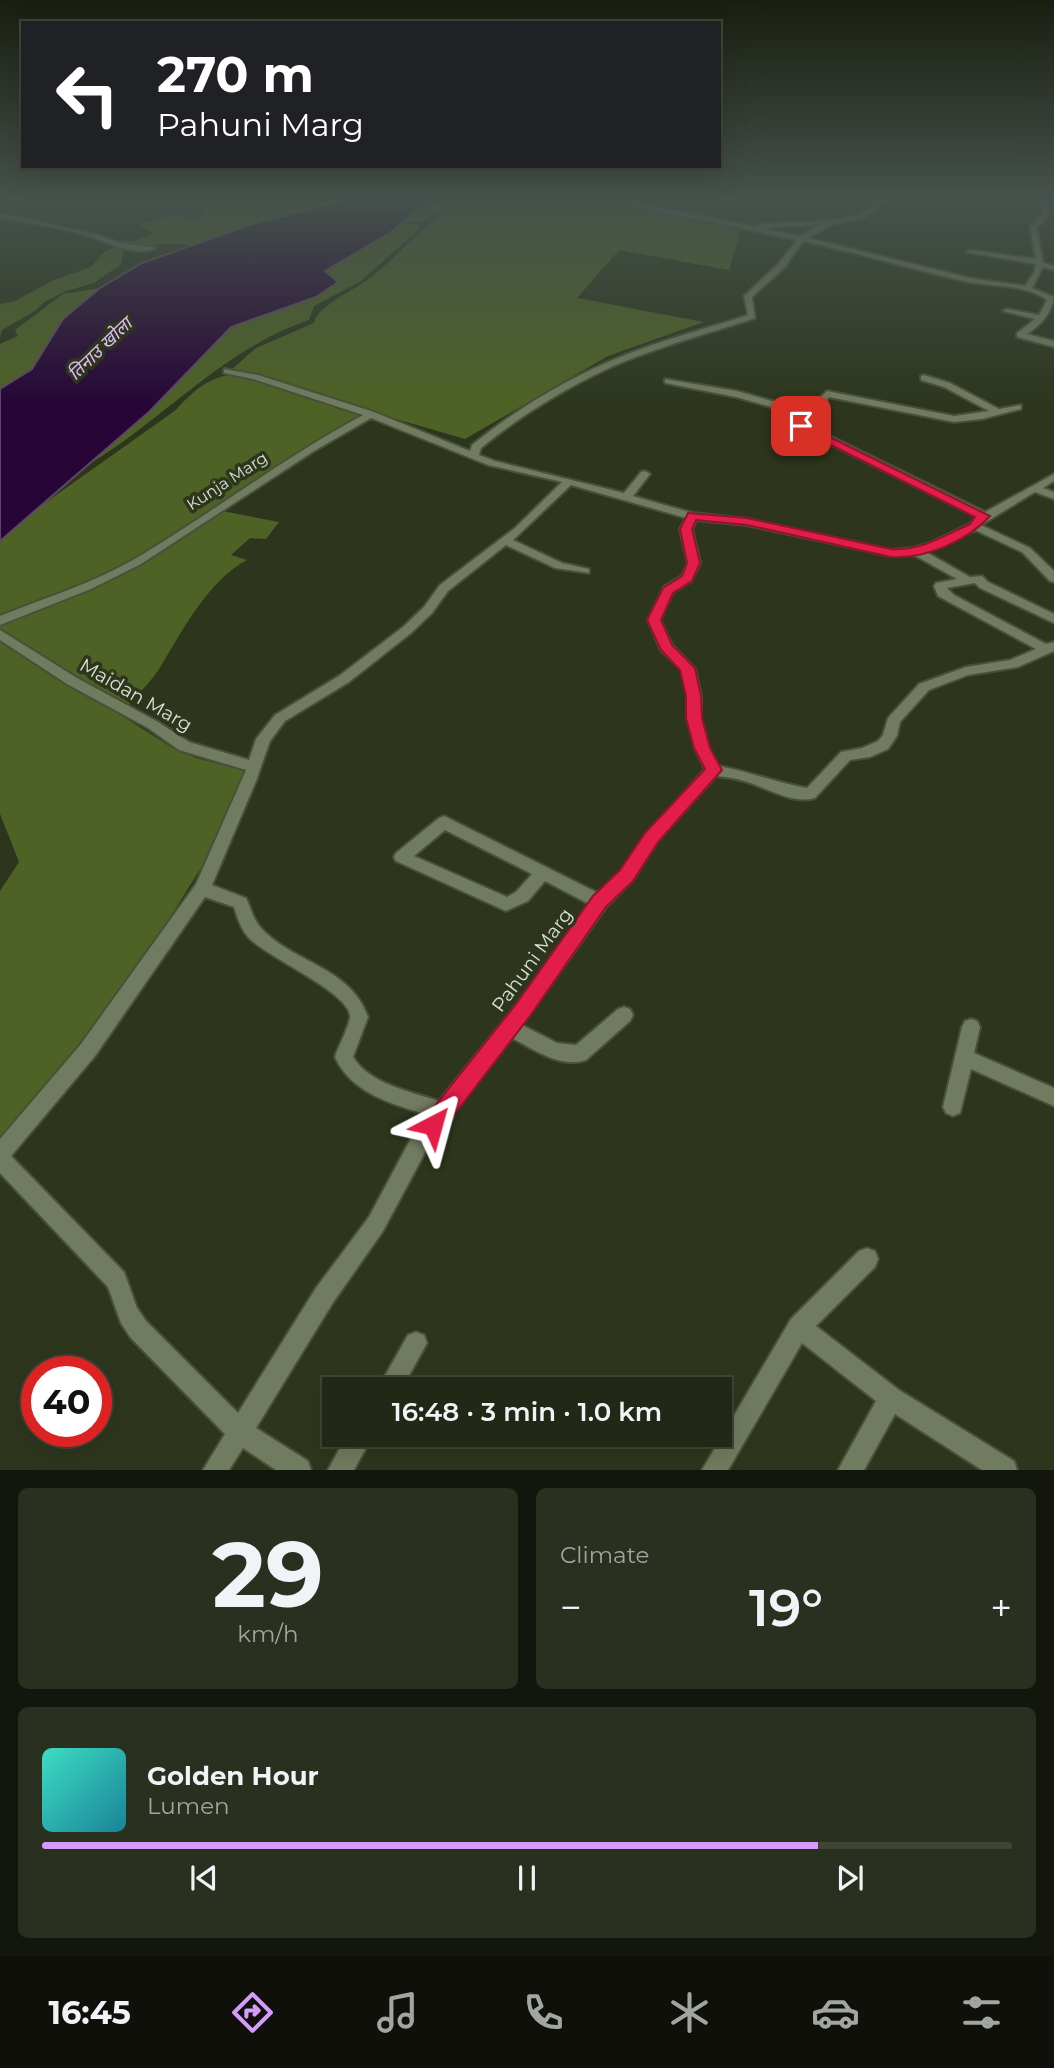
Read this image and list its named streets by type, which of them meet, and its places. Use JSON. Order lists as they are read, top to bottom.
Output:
{
  "streets": {
    "street": ["Kunja Marg", "Maidan Marg", "Pahuni Marg"]
  },
  "water": ["तिनाउ खोला"],
  "page": {
    "turn": ["270 m", "Pahuni Marg"],
    "limit": "40",
    "trip": "16:48 · 3 min · 1.0 km",
    "tile": [
      ["29", "km/h"],
      "Climate"
    ],
    "heat": ["−", "19°", "+"],
    "song": ["Golden Hour", "Lumen"],
    "tabs": "16:45"
  }
}
